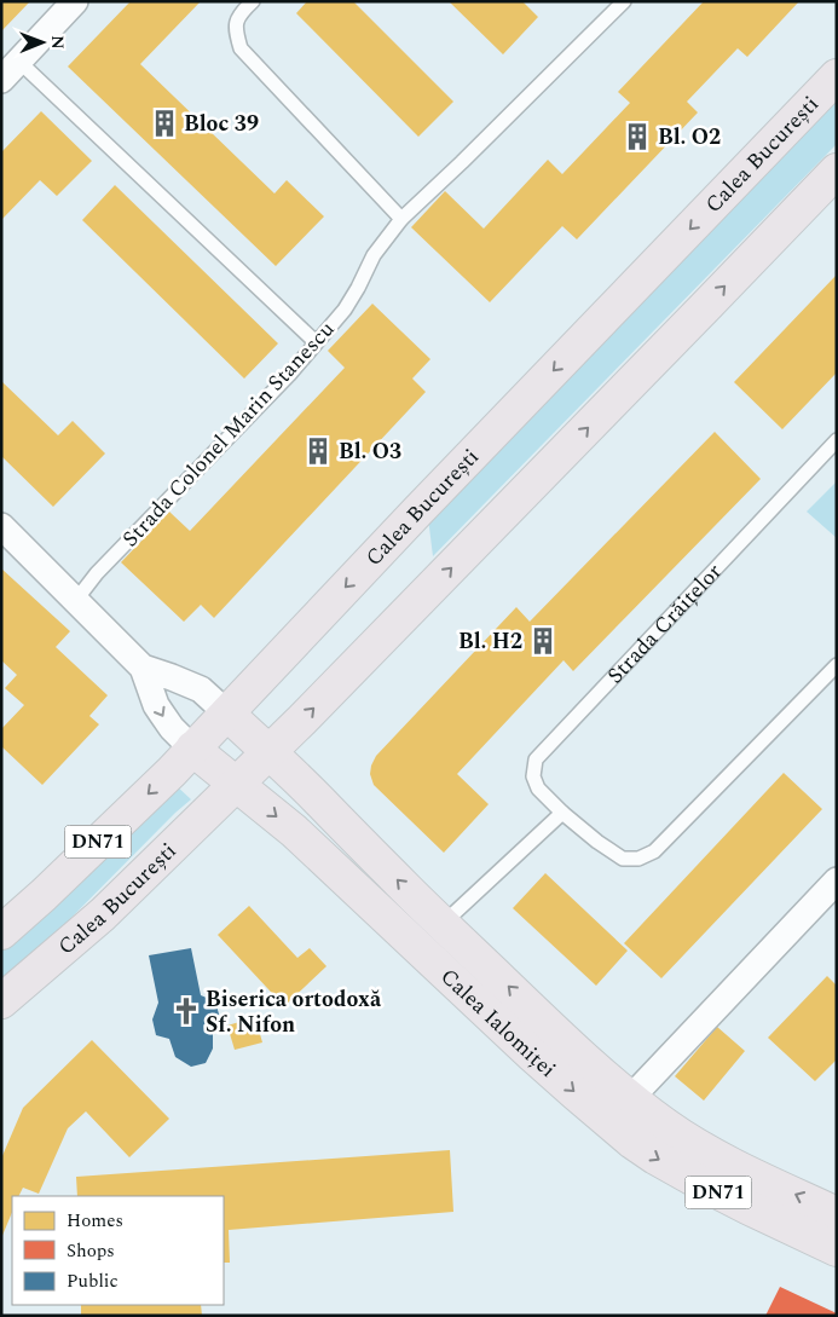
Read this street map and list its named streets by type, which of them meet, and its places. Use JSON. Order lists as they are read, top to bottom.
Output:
{
  "streets": {
    "main road": ["Calea București", "DN71", "Calea Ialomiței"],
    "lane": ["Strada Colonel Marin Stanescu", "Strada Crăițelor"]
  },
  "crossings": [
    ["Calea București", "Calea Ialomiței"]
  ],
  "places": {
    "building": [
      "Bloc 39",
      "Bl. O2",
      "Bl. O3",
      "Bl. H2"
    ],
    "church": ["Biserica ortodoxă Sf. Nifon"]
  },
  "legend": ["Homes", "Shops", "Public"],
  "north": "right"
}
